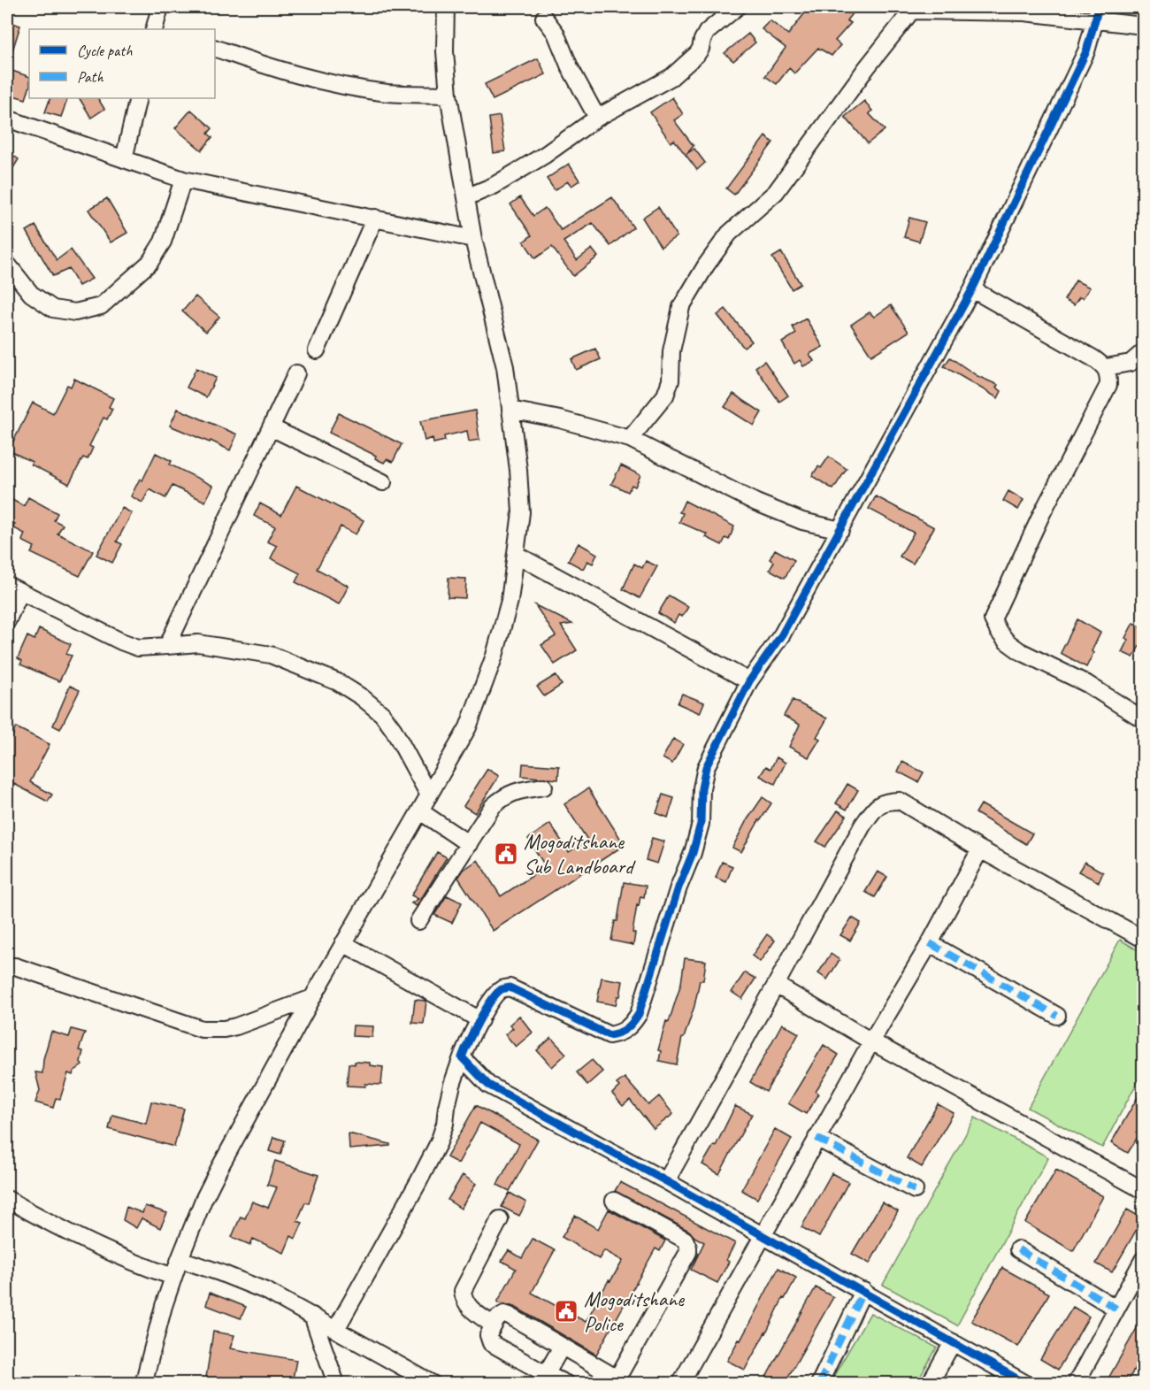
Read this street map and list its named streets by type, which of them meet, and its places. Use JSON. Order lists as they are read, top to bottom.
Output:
{
  "places": {
    "public building": ["Mogoditshane Sub Landboard", "Mogoditshane Police"]
  },
  "legend": ["Cycle path", "Path"]
}
